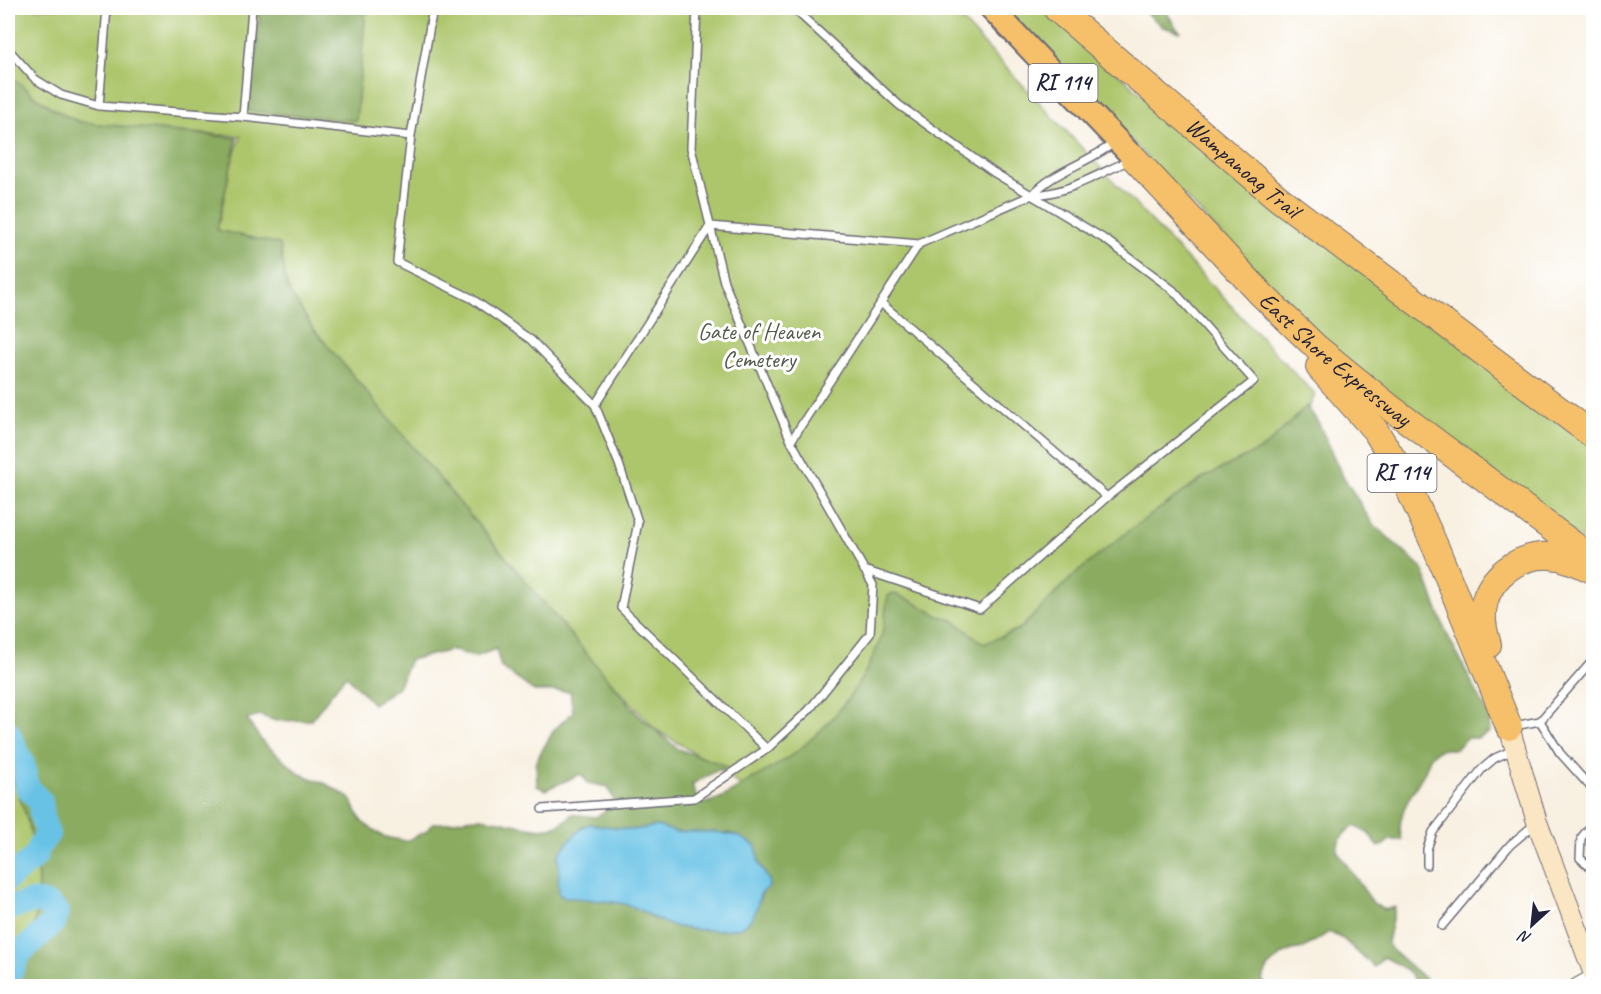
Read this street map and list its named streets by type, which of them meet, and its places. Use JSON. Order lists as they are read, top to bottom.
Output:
{
  "streets": {
    "highway": ["RI 114", "Wampanoag Trail", "East Shore Expressway"]
  },
  "crossings": [
    ["RI 114", "Wampanoag Trail"],
    ["RI 114", "East Shore Expressway"]
  ],
  "parks": ["Gate of Heaven Cemetery"],
  "north": "bottom left"
}
